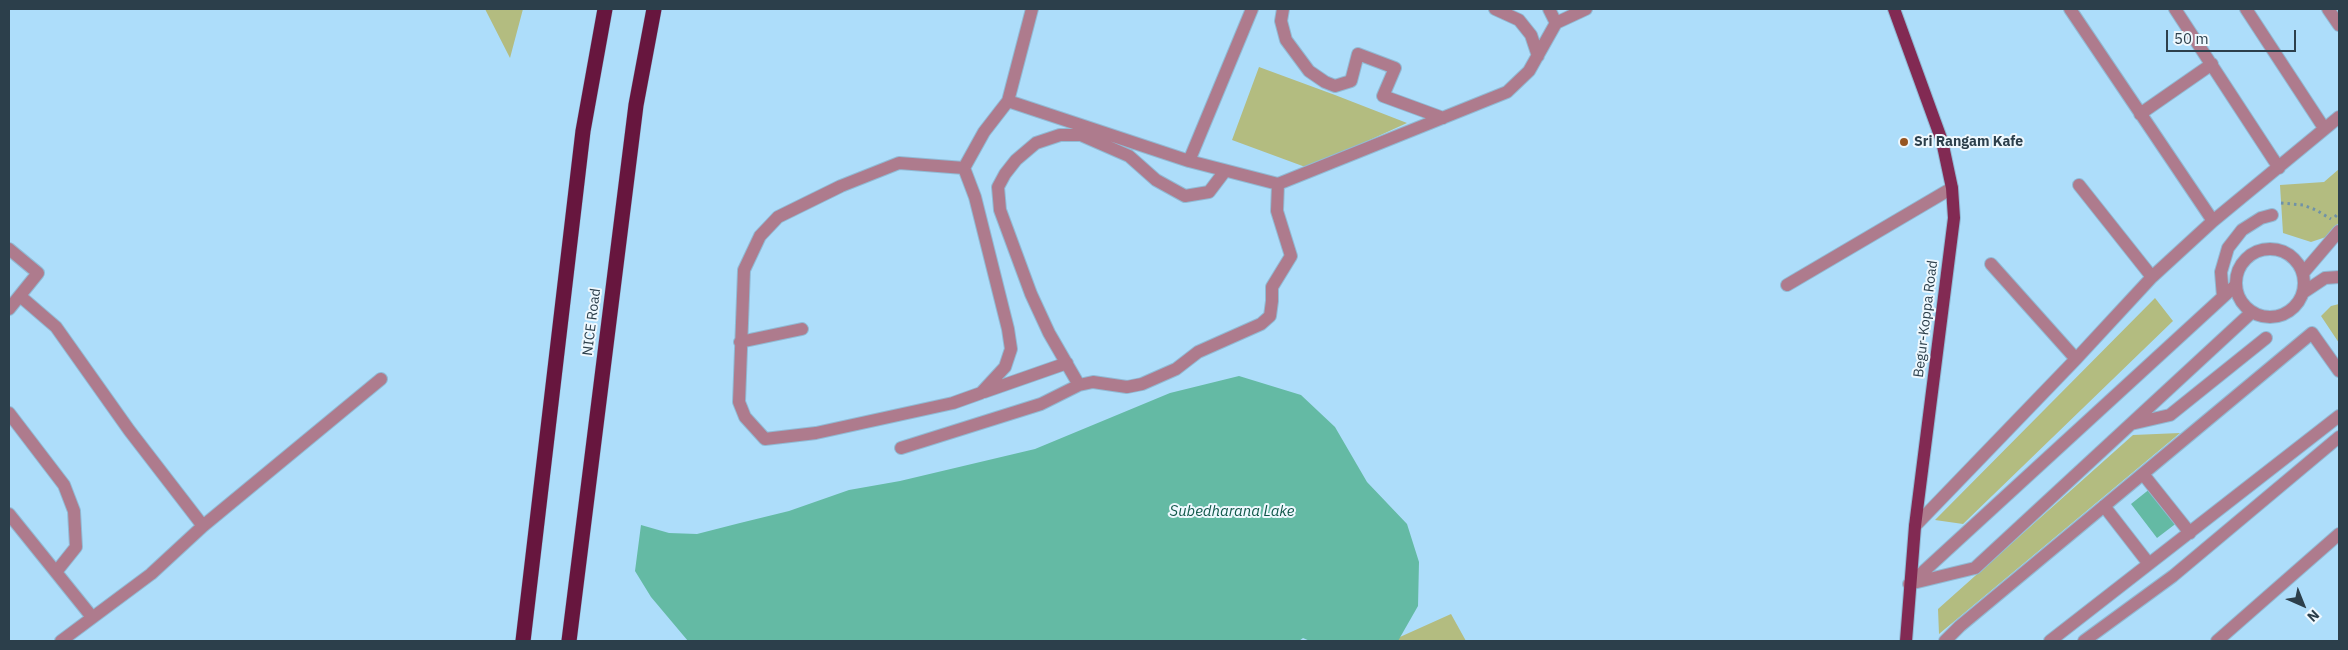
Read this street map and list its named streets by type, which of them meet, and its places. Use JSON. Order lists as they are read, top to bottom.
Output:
{
  "streets": {
    "highway": ["NICE Road"],
    "main road": ["Begur-Koppa Road"]
  },
  "water": ["Subedharana Lake"],
  "places": ["Sri Rangam Kafe"],
  "scale_bar": "50 m",
  "north": "bottom right"
}
